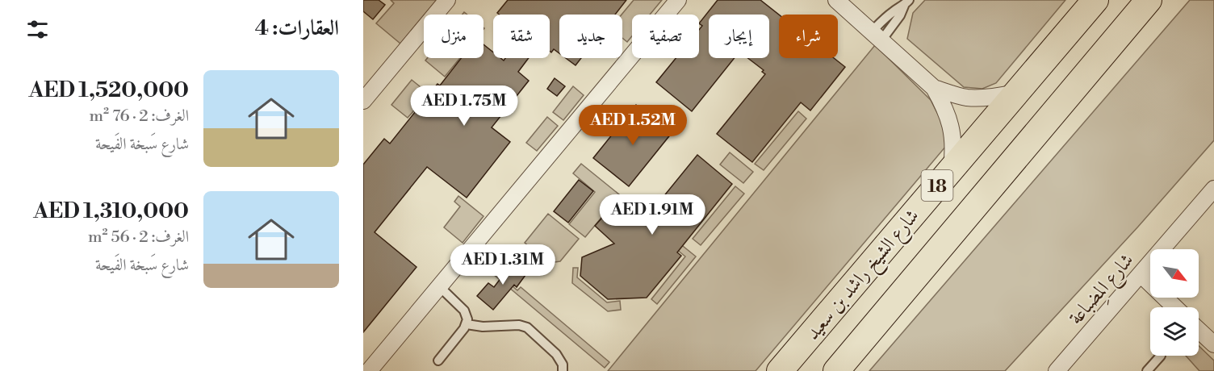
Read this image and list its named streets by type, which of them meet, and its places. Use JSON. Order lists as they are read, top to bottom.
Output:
{
  "streets": {
    "main road": ["18", "شارع الشيخ راشد بن سعيد"],
    "street": ["شارع المِضباعة"]
  },
  "north": "bottom right",
  "page": {
    "heading": "العقارات: 4",
    "chip": [
      "شراء",
      "إيجار",
      "تصفية",
      "جديد",
      "شقة",
      "منزل"
    ],
    "list": [
      {
        "name": "AED 1,520,000",
        "note": "الغرف: 2 · 76 m² · شارع سَبخة الفَيحة"
      },
      {
        "name": "AED 1,310,000",
        "note": "الغرف: 2 · 56 m² · شارع سَبخة الفَيحة"
      }
    ],
    "price": [
      "AED 1.75M",
      "AED 1.52M",
      "AED 1.91M",
      "AED 1.31M"
    ]
  }
}
